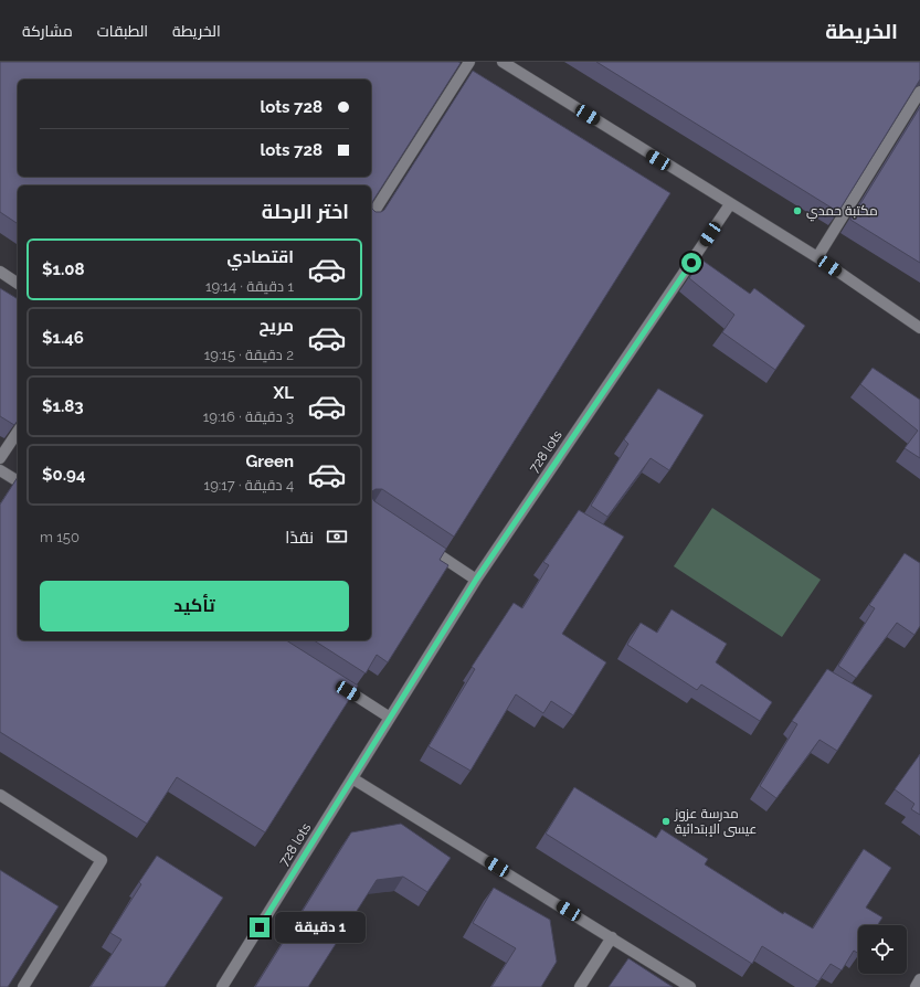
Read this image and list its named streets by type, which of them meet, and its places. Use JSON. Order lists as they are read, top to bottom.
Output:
{
  "streets": {
    "street": ["728 lots"]
  },
  "places": ["مكتبة حمدي", "مدرسة عزوز عيسى الإبتدائية"],
  "page": {
    "header": "الخريطة",
    "nav": ["الخريطة", "الطبقات", "مشاركة"],
    "banner": ["728 lots", "728 lots"],
    "heading": "اختر الرحلة",
    "list": [
      {
        "name": "اقتصادي",
        "note": "1 دقيقة · 19:14",
        "value": "$1.08"
      },
      {
        "name": "مريح",
        "note": "2 دقيقة · 19:15",
        "value": "$1.46"
      },
      {
        "name": "XL",
        "note": "3 دقيقة · 19:16",
        "value": "$1.83"
      },
      {
        "name": "Green",
        "note": "4 دقيقة · 19:17",
        "value": "$0.94"
      }
    ],
    "pay": ["نقدًا", "150 m"],
    "buttons": "تأكيد",
    "bubble": "1 دقيقة"
  }
}
